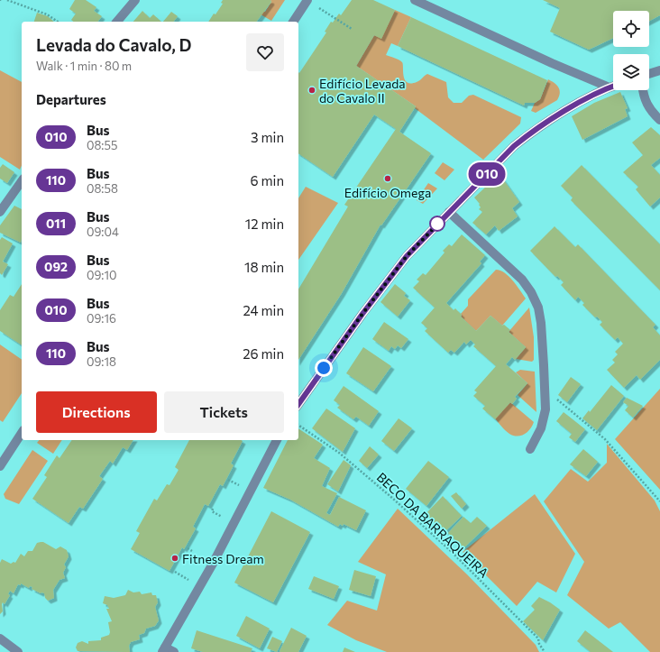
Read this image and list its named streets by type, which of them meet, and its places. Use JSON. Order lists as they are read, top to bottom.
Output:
{
  "streets": {
    "path": ["BECO DA BARRAQUEIRA"]
  },
  "places": ["Edifício Levada do Cavalo II", "Edifício Omega", "Fitness Dream"],
  "lines": ["bus line 010"],
  "page": {
    "on_map": "010",
    "heading": [
      ["Levada do Cavalo, D", "Walk · 1 min · 80 m"],
      "Departures"
    ],
    "list": [
      {
        "mark": "010",
        "name": "Bus",
        "note": "08:55",
        "value": "3 min"
      },
      {
        "mark": "110",
        "name": "Bus",
        "note": "08:58",
        "value": "6 min"
      },
      {
        "mark": "011",
        "name": "Bus",
        "note": "09:04",
        "value": "12 min"
      },
      {
        "mark": "092",
        "name": "Bus",
        "note": "09:10",
        "value": "18 min"
      },
      {
        "mark": "010",
        "name": "Bus",
        "note": "09:16",
        "value": "24 min"
      },
      {
        "mark": "110",
        "name": "Bus",
        "note": "09:18",
        "value": "26 min"
      }
    ],
    "buttons": ["Directions", "Tickets"]
  }
}
